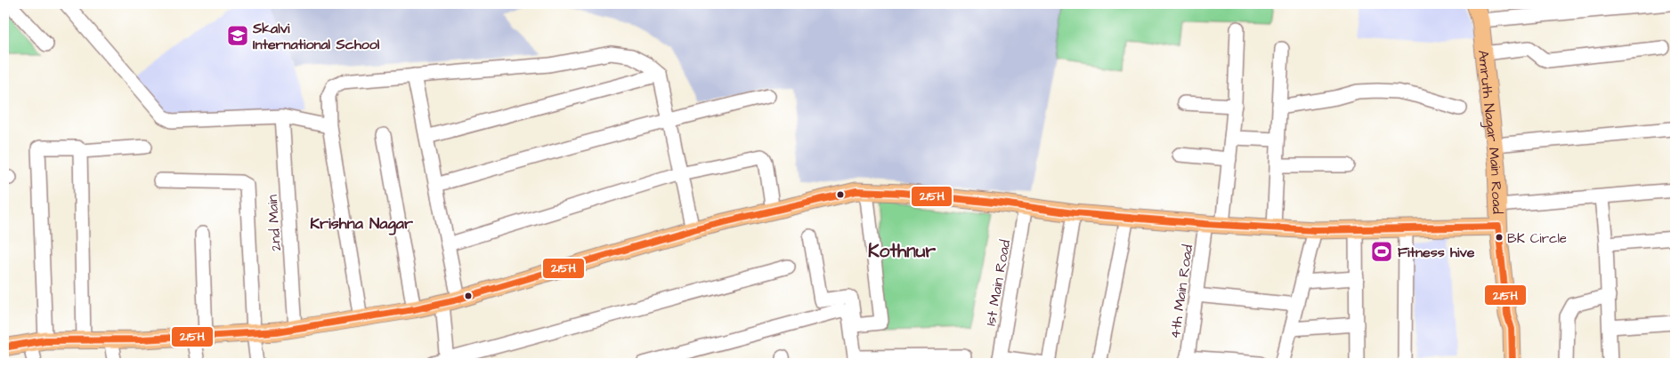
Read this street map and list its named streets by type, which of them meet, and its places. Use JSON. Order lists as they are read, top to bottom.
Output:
{
  "streets": {
    "main road": ["Amruth Nagar Main Road"],
    "street": ["2nd Main", "1st Main Road", "4th Main Road"]
  },
  "districts": ["Krishna Nagar", "Kothnur"],
  "places": {
    "school or university": ["Skalvi International School"],
    "other": ["BK Circle"],
    "sports": ["Fitness hive"]
  },
  "lines": ["transit line 215H"]
}
